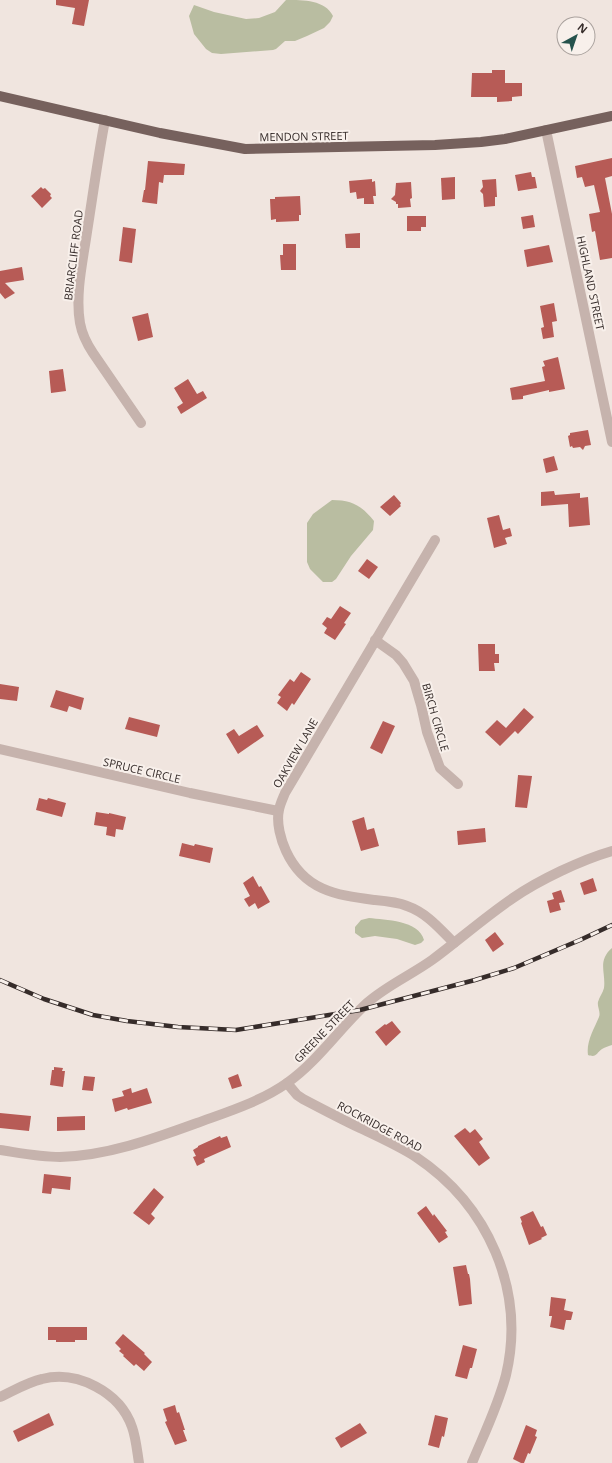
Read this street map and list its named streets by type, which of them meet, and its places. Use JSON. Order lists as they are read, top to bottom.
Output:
{
  "streets": {
    "main road": ["MENDON STREET"],
    "street": [
      "BRIARCLIFF ROAD",
      "HIGHLAND STREET",
      "BIRCH CIRCLE",
      "OAKVIEW LANE",
      "SPRUCE CIRCLE",
      "GREENE STREET",
      "ROCKRIDGE ROAD"
    ]
  },
  "crossings": [
    ["MENDON STREET", "BRIARCLIFF ROAD"],
    ["MENDON STREET", "HIGHLAND STREET"],
    ["BIRCH CIRCLE", "OAKVIEW LANE"],
    ["OAKVIEW LANE", "SPRUCE CIRCLE"],
    ["OAKVIEW LANE", "GREENE STREET"],
    ["GREENE STREET", "ROCKRIDGE ROAD"]
  ],
  "north": "top right"
}
